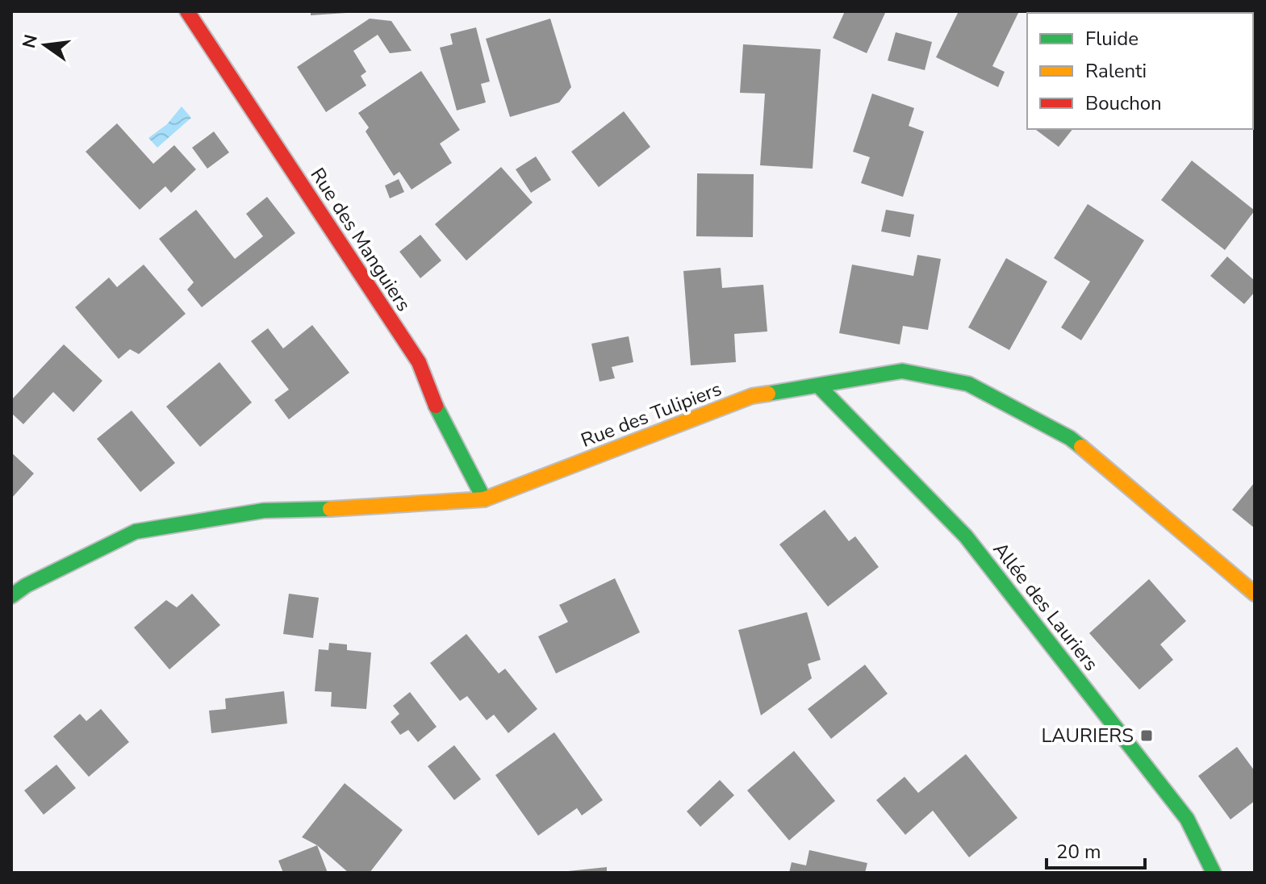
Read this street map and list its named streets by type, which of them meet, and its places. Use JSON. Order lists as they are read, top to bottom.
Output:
{
  "streets": {
    "street": ["Rue des Manguiers", "Rue des Tulipiers", "Allée des Lauriers"]
  },
  "crossings": [
    ["Rue des Manguiers", "Rue des Tulipiers"],
    ["Rue des Tulipiers", "Allée des Lauriers"]
  ],
  "places": {
    "transit": ["LAURIERS"]
  },
  "legend": ["Fluide", "Ralenti", "Bouchon"],
  "scale_bar": "20 m",
  "north": "left"
}
